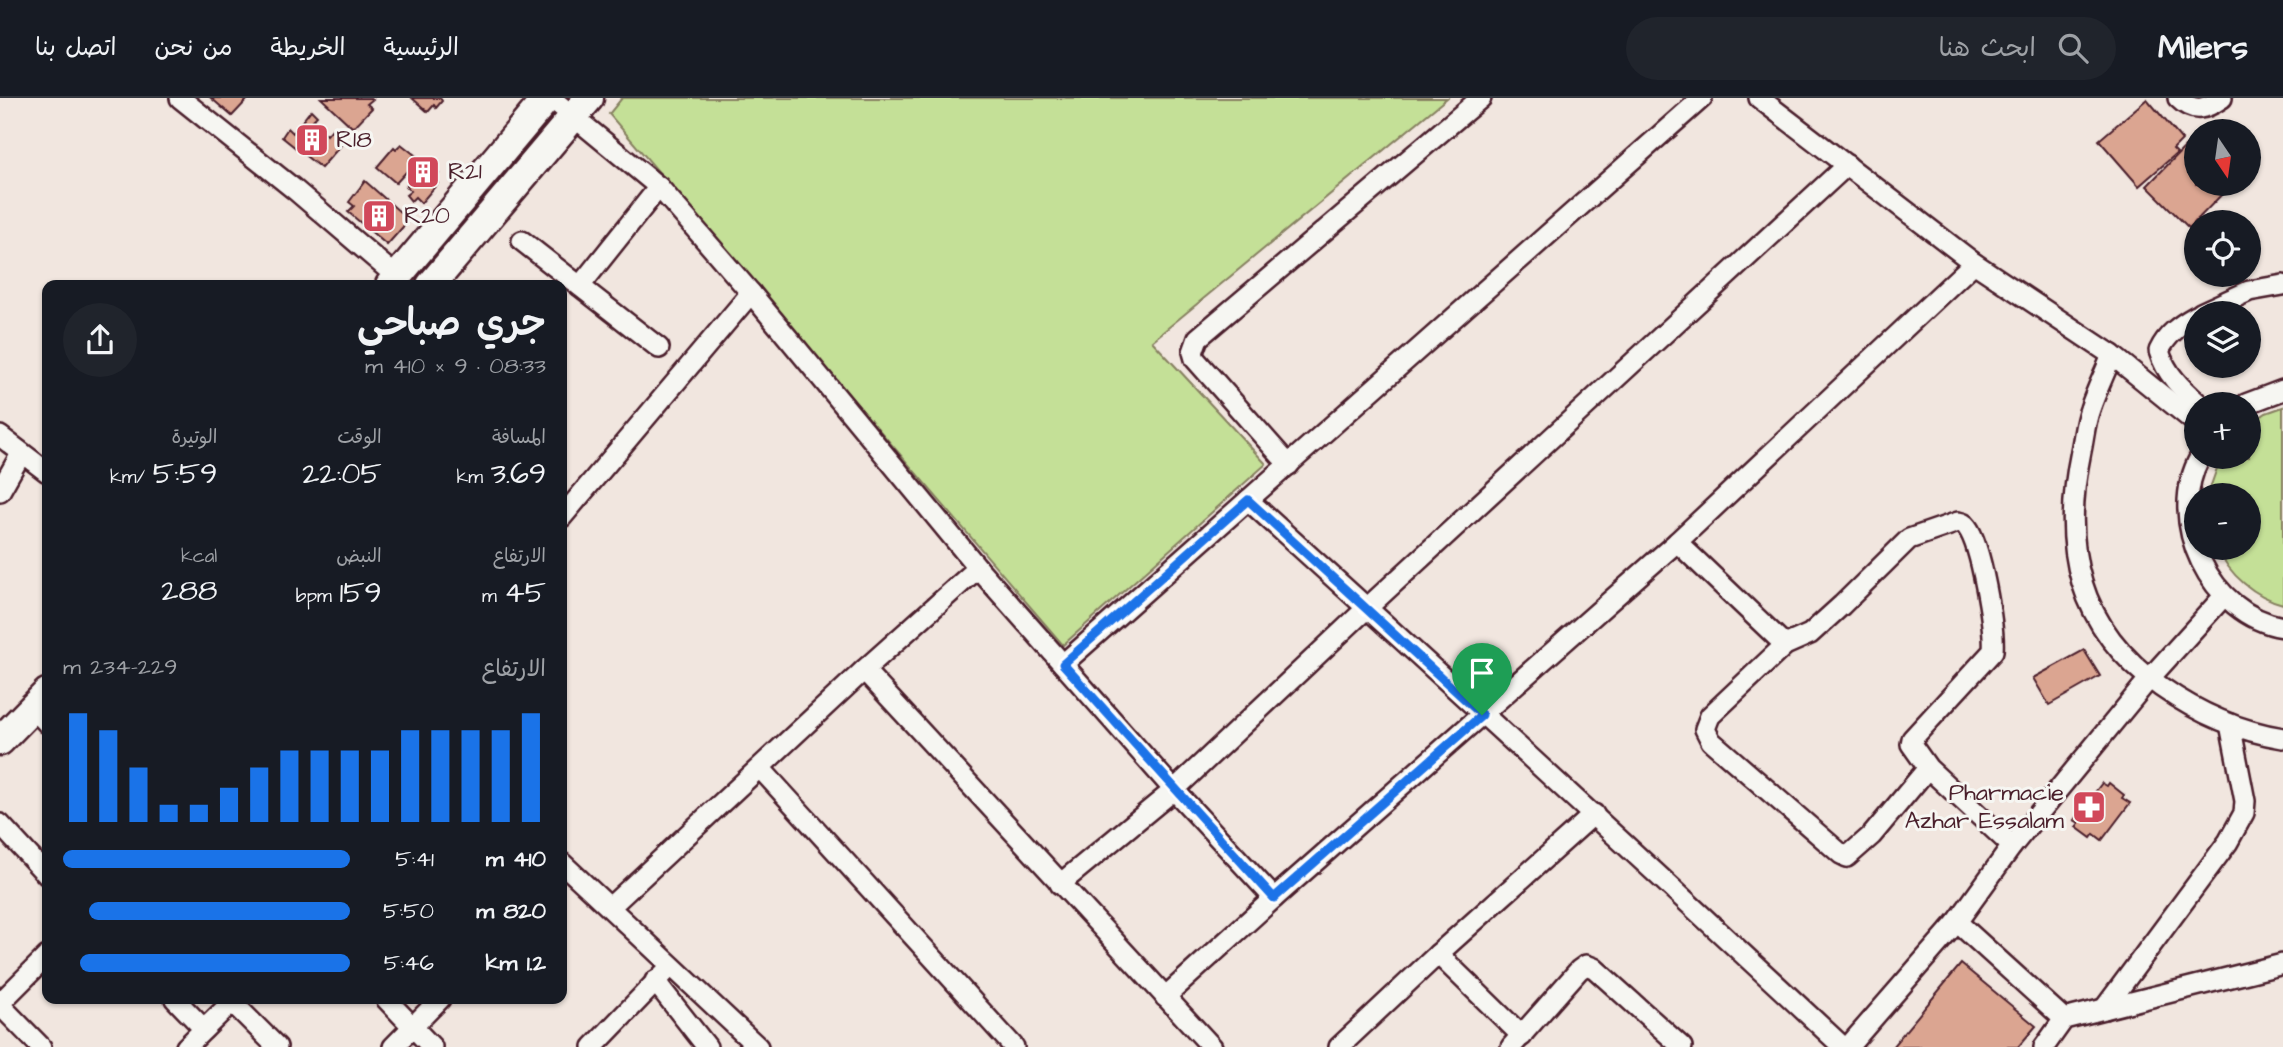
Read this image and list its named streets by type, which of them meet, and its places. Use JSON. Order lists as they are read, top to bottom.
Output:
{
  "places": {
    "building": ["R18", "R21", "R20"],
    "pharmacy": ["Pharmacie Azhar Essalam"]
  },
  "north": "bottom",
  "page": {
    "header": "Milers",
    "search": "ابحث هنا",
    "nav": [
      "الرئيسية",
      "الخريطة",
      "من نحن",
      "اتصل بنا"
    ],
    "map_buttons": ["+", "−"],
    "heading": ["جري صباحي", "08:33 · 9 × 410 m"],
    "stats": [
      ["المسافة", "3.69 km"],
      ["الوقت", "22:05"],
      ["الوتيرة", "5:59 /km"],
      ["الارتفاع", "45 m"],
      ["النبض", "159 bpm"],
      ["kcal", "288"]
    ],
    "chart": ["الارتفاع", "229–234 m"],
    "list": [
      {
        "name": "410 m",
        "note": "5:41"
      },
      {
        "name": "820 m",
        "note": "5:50"
      },
      {
        "name": "1.2 km",
        "note": "5:46"
      }
    ]
  }
}
